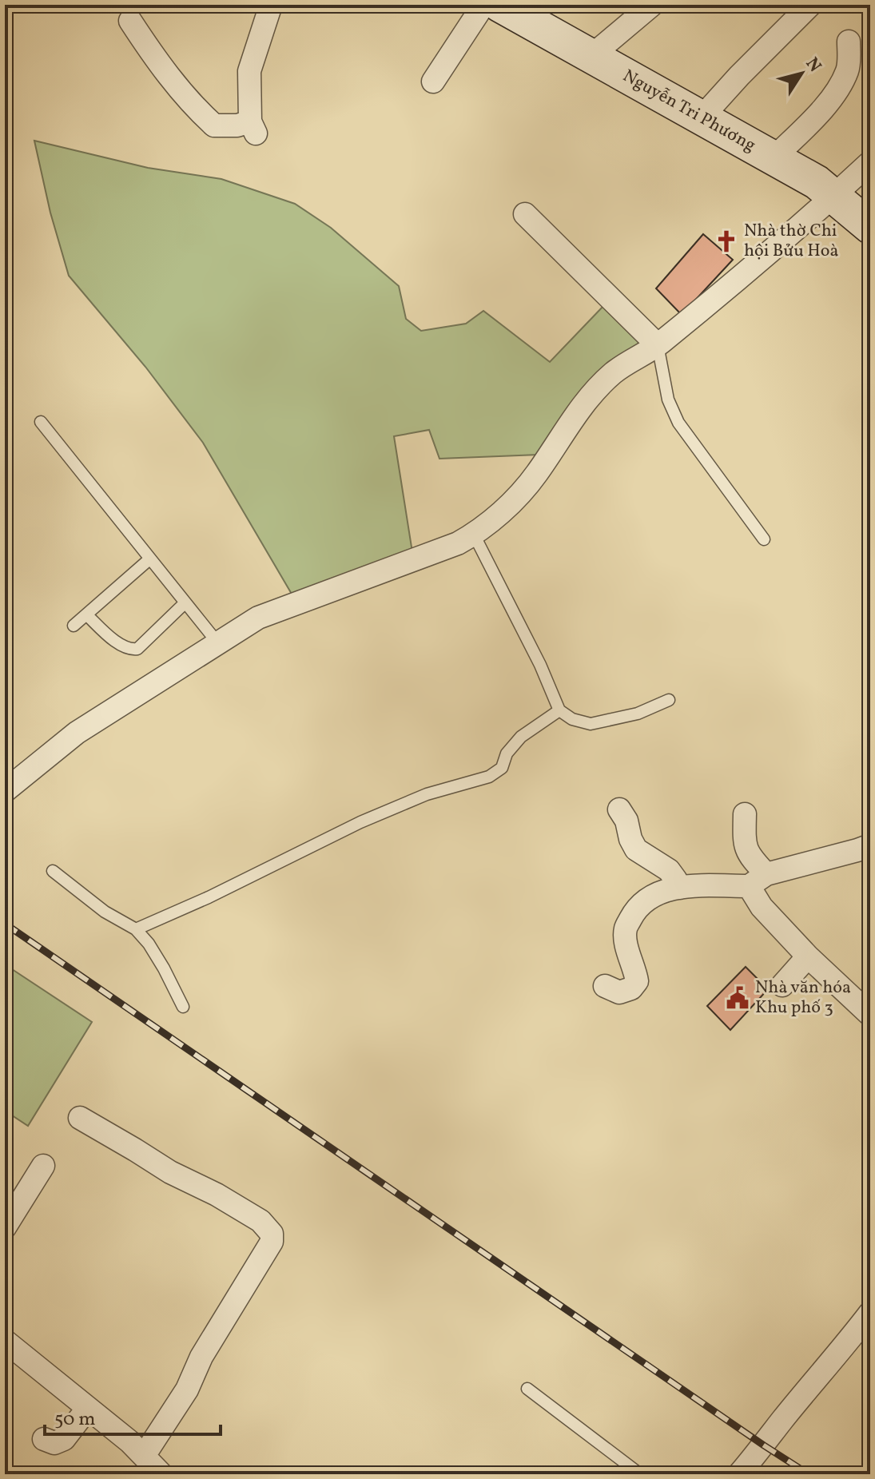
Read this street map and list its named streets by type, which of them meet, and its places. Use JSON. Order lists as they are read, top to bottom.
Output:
{
  "streets": {
    "main road": ["Nguyễn Tri Phương"]
  },
  "places": {
    "church": ["Nhà thờ Chi hội Bửu Hoà"],
    "public building": ["Nhà văn hóa Khu phố 3"]
  },
  "scale_bar": "50 m",
  "north": "top right"
}
